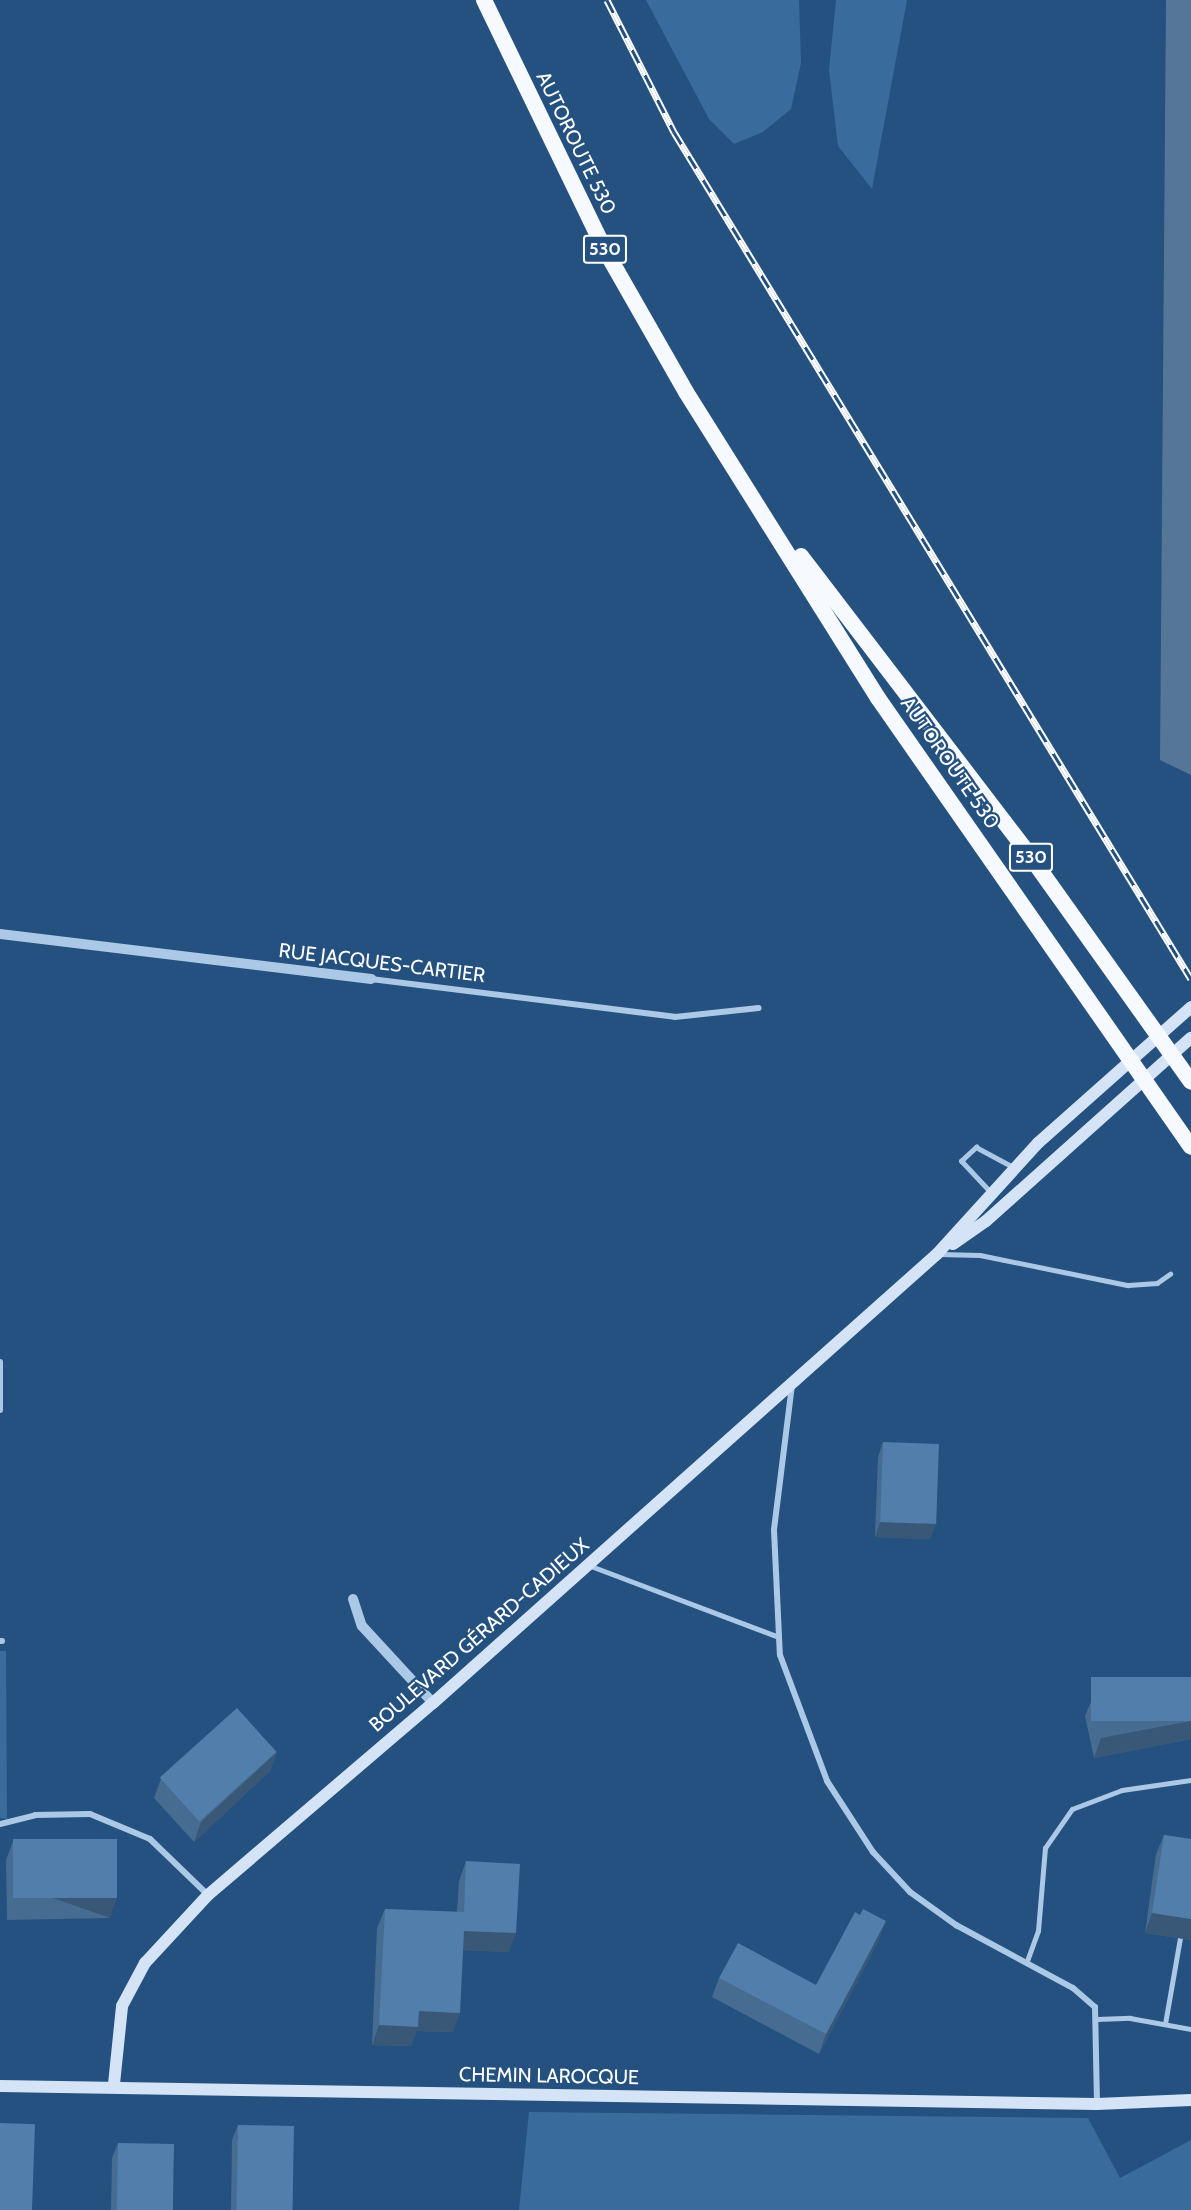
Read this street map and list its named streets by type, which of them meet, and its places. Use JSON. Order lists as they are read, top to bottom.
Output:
{
  "streets": {
    "highway": ["AUTOROUTE 530", "530"],
    "main road": ["BOULEVARD GÉRARD-CADIEUX", "CHEMIN LAROCQUE"],
    "street": ["RUE JACQUES-CARTIER"]
  },
  "crossings": [
    ["AUTOROUTE 530", "BOULEVARD GÉRARD-CADIEUX"],
    ["BOULEVARD GÉRARD-CADIEUX", "CHEMIN LAROCQUE"]
  ]
}
